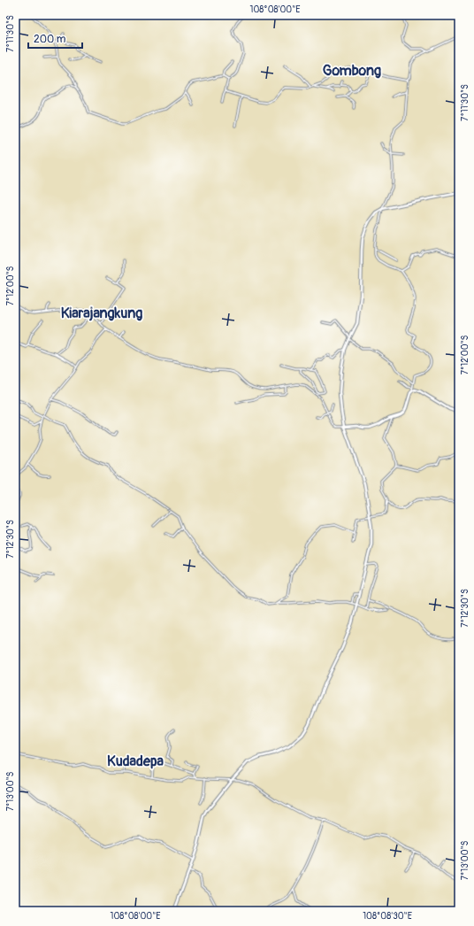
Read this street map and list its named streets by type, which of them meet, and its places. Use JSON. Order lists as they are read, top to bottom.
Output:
{
  "districts": ["Gombong", "Kiarajangkung", "Kudadepa"],
  "scale_bar": "200 m",
  "coordinates": [
    "108°08'00\"E",
    "7°11'30\"S",
    "7°12'00\"S",
    "7°12'30\"S",
    "7°13'00\"S",
    "108°08'30\"E"
  ]
}
